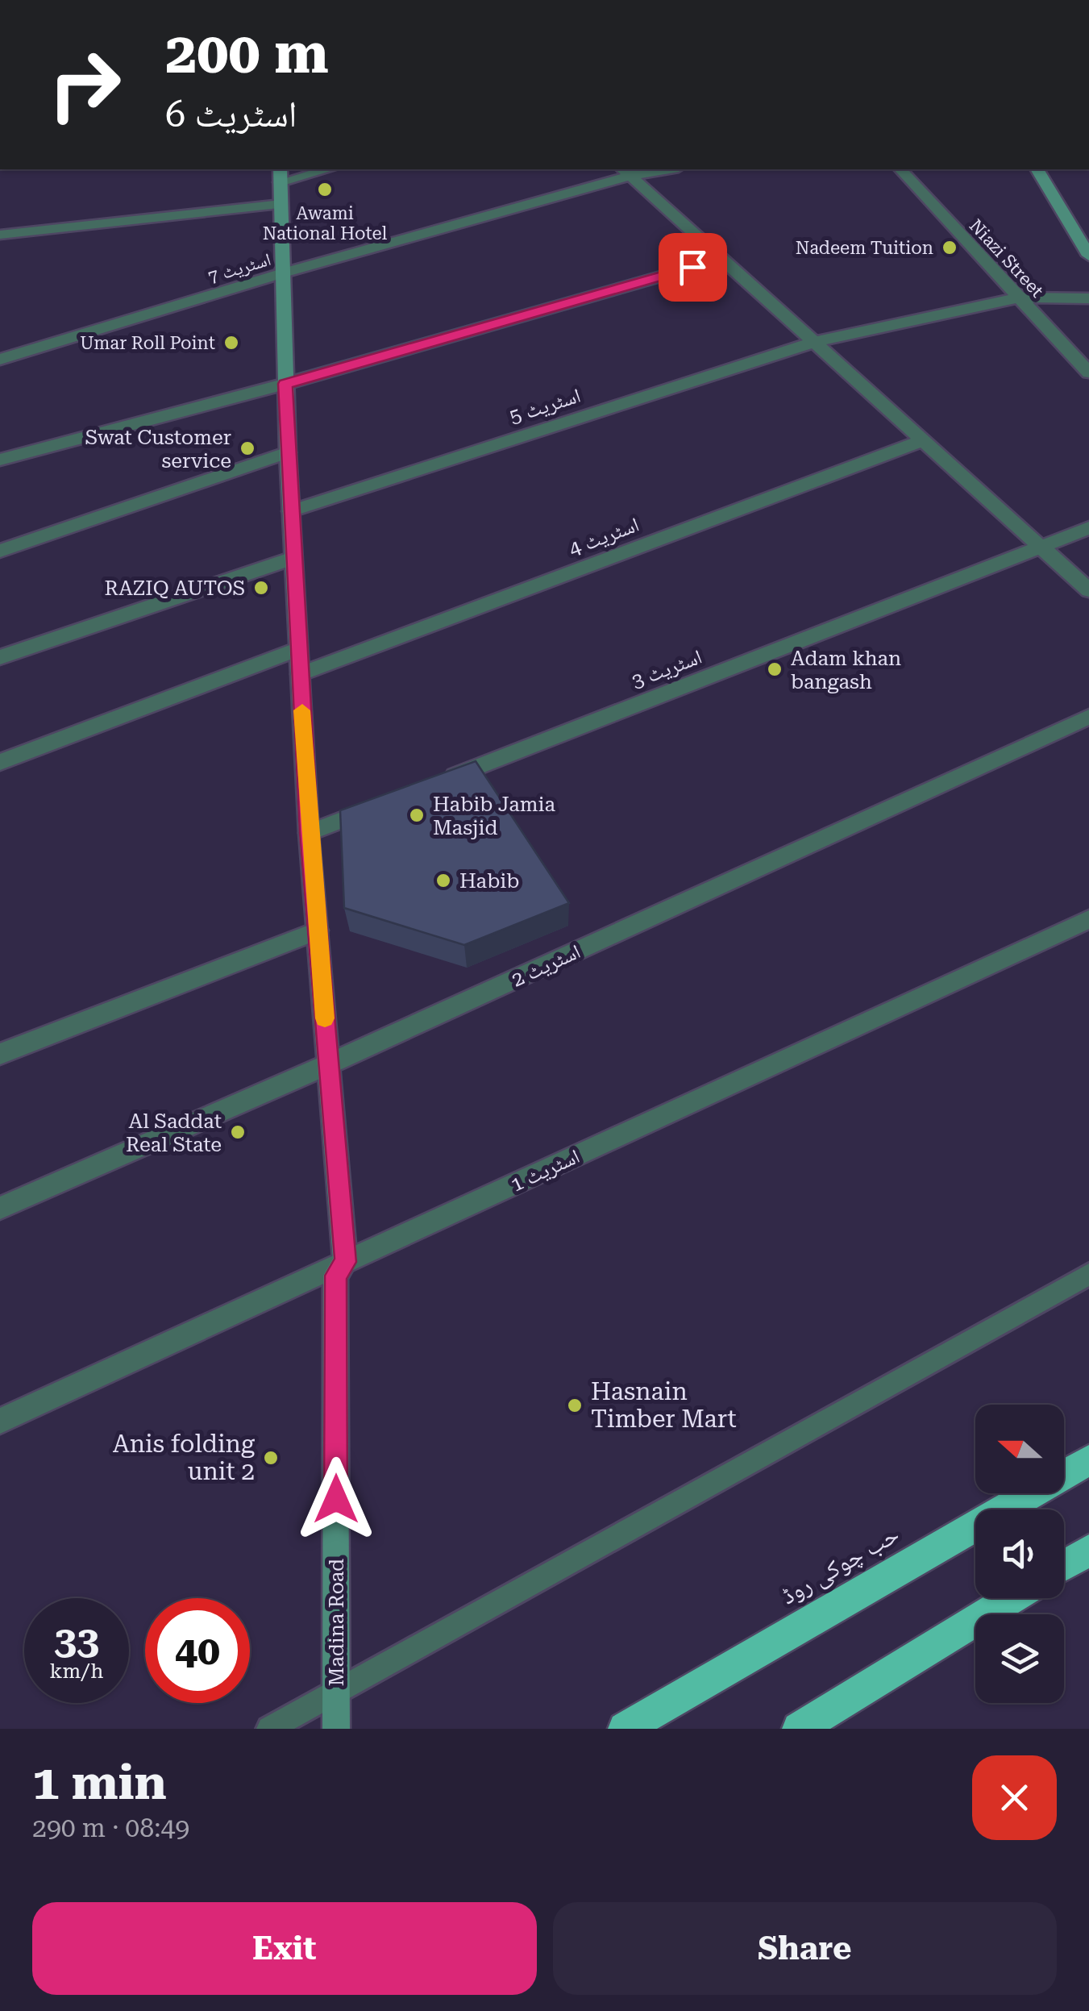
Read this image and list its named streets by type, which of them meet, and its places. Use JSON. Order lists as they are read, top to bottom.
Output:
{
  "streets": {
    "highway": ["حب چوکی روڈ"],
    "street": [
      "Niazi Street",
      "اسٹریٹ 7",
      "اسٹریٹ 5",
      "اسٹریٹ 4",
      "اسٹریٹ 3",
      "اسٹریٹ 2",
      "اسٹریٹ 1",
      "Madina Road"
    ]
  },
  "crossings": [
    ["Niazi Street", "اسٹریٹ 5"],
    ["اسٹریٹ 7", "Madina Road"],
    ["اسٹریٹ 5", "Madina Road"],
    ["اسٹریٹ 4", "Madina Road"],
    ["اسٹریٹ 2", "Madina Road"],
    ["اسٹریٹ 1", "Madina Road"]
  ],
  "places": [
    "Awami National Hotel",
    "Nadeem Tuition",
    "Umar Roll Point",
    "Swat Customer service",
    "RAZIQ AUTOS",
    "Adam khan bangash",
    "Habib Jamia Masjid",
    "Habib",
    "Al Saddat Real State",
    "Hasnain Timber Mart",
    "Anis folding unit 2"
  ],
  "north": "left",
  "page": {
    "turn": ["200 m", "اسٹریٹ 6"],
    "speed": "33 km/h",
    "limit": "40",
    "heading": ["1 min", "290 m · 08:49"],
    "buttons": ["Exit", "Share"]
  }
}
